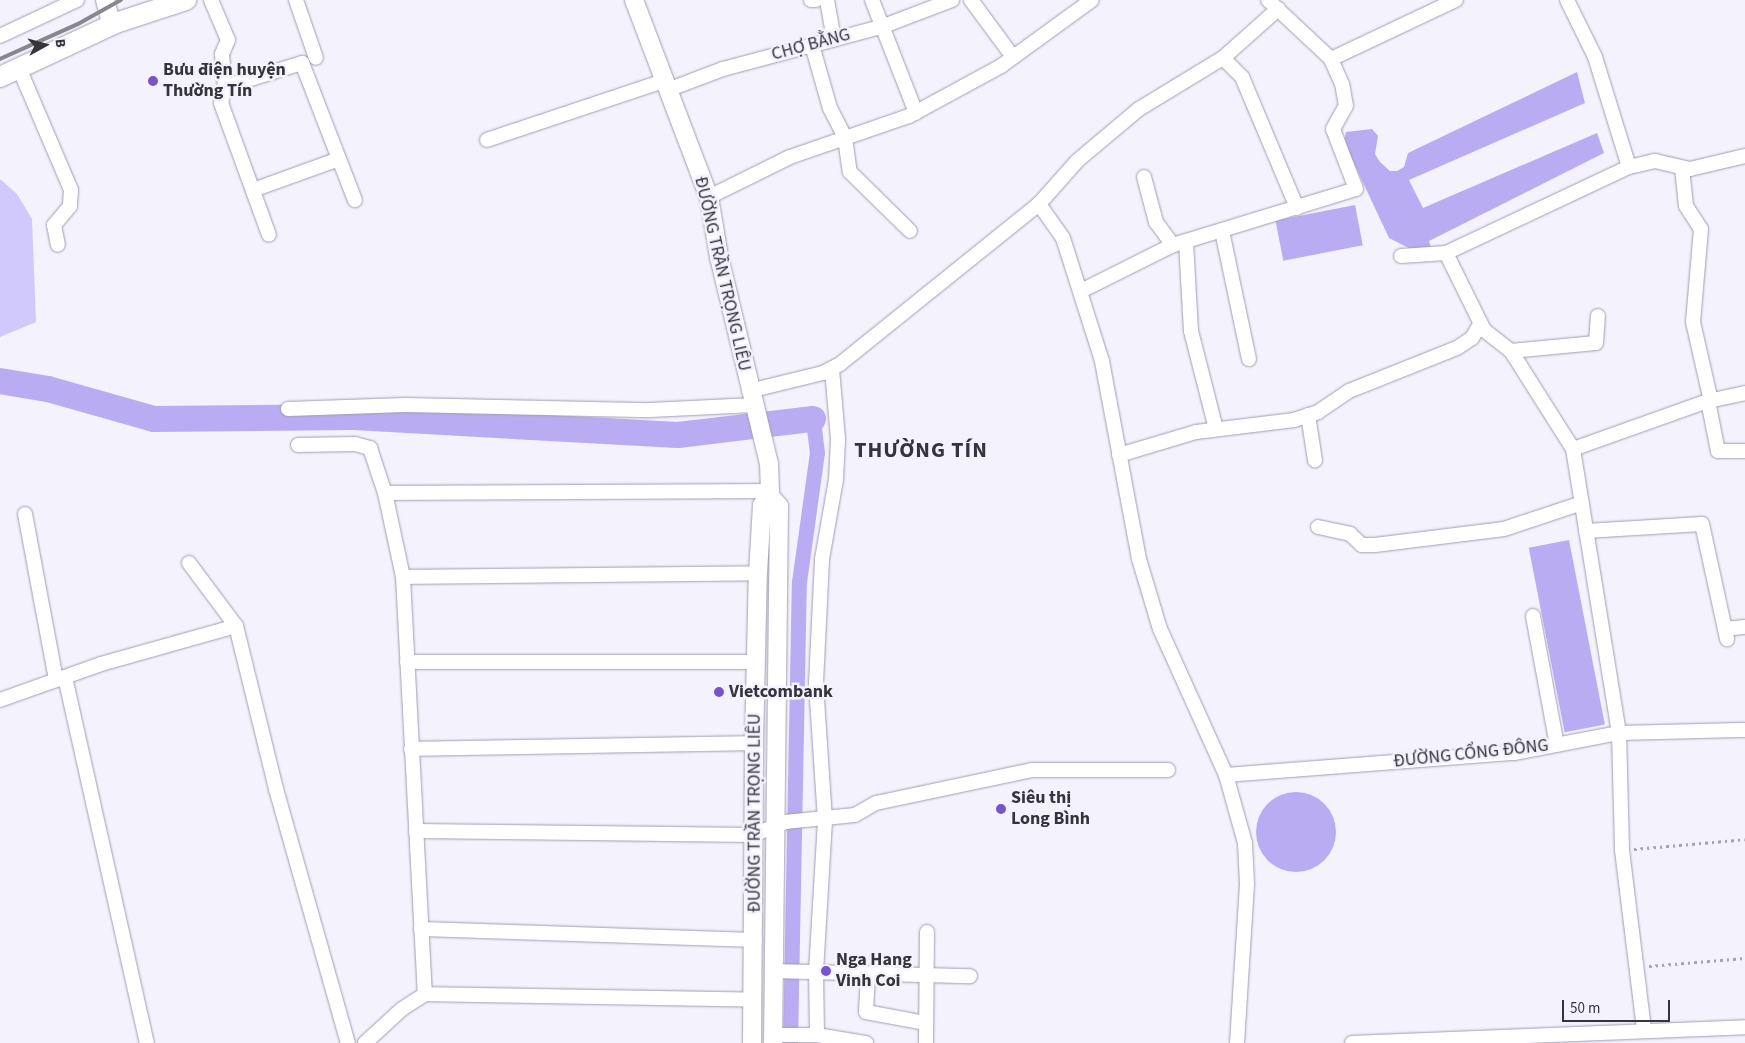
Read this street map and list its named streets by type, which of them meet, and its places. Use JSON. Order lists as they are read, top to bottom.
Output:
{
  "streets": {
    "main road": ["ĐƯỜNG TRẦN TRỌNG LIÊU"],
    "street": ["CHỢ BẰNG", "ĐƯỜNG CỔNG ĐÔNG"]
  },
  "crossings": [
    ["CHỢ BẰNG", "ĐƯỜNG TRẦN TRỌNG LIÊU"]
  ],
  "districts": ["THƯỜNG TÍN"],
  "places": [
    "Bưu điện huyện Thường Tín",
    "Vietcombank",
    "Siêu thị Long Bình",
    "Nga Hang Vinh Coi"
  ],
  "scale_bar": "50 m",
  "north": "right"
}
